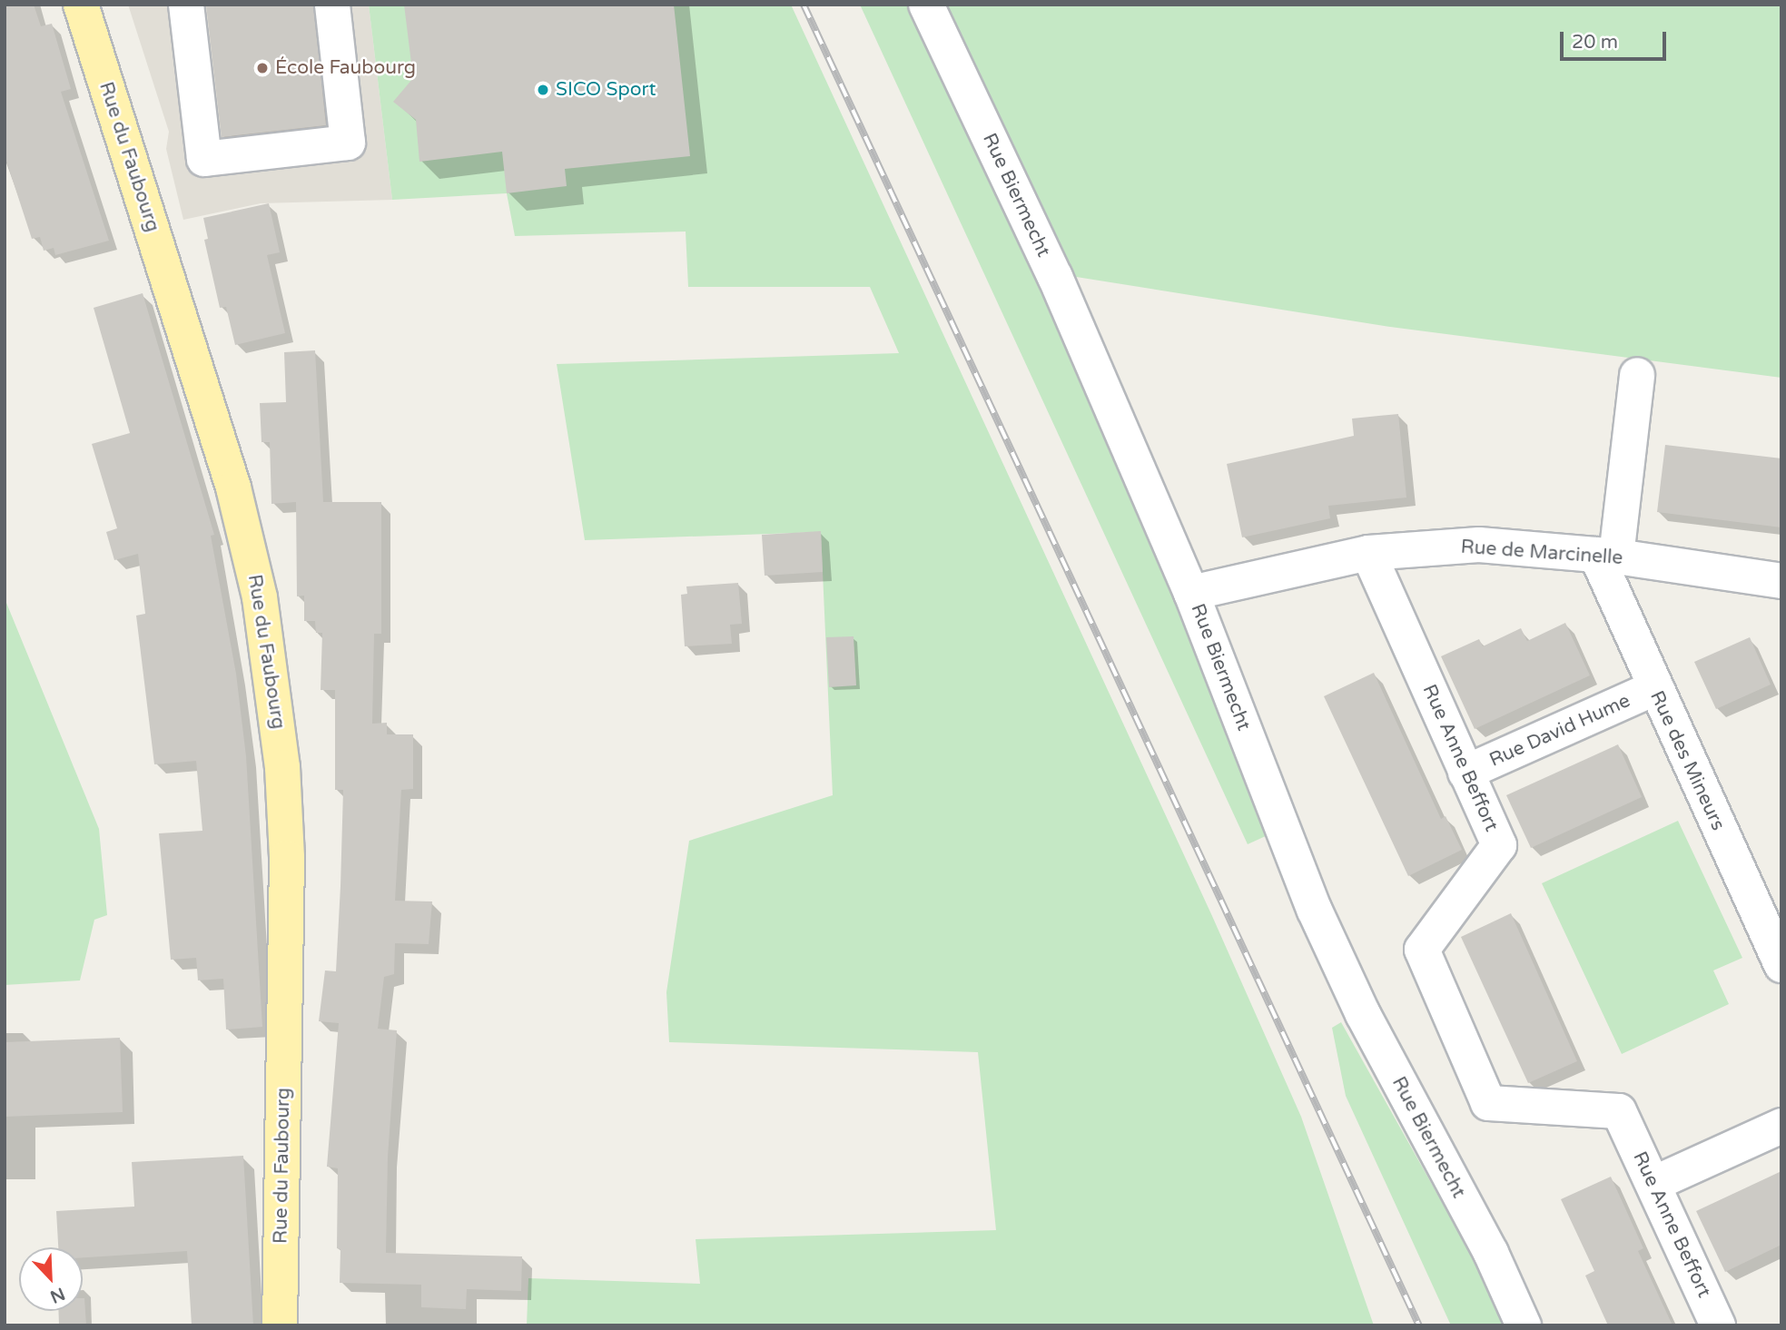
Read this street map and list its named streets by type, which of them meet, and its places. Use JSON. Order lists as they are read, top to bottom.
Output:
{
  "streets": {
    "main road": ["Rue du Faubourg"],
    "street": [
      "Rue Biermecht",
      "Rue de Marcinelle",
      "Rue David Hume",
      "Rue Anne Beffort",
      "Rue des Mineurs"
    ]
  },
  "crossings": [
    ["Rue Biermecht", "Rue de Marcinelle"],
    ["Rue de Marcinelle", "Rue Anne Beffort"],
    ["Rue de Marcinelle", "Rue des Mineurs"],
    ["Rue David Hume", "Rue Anne Beffort"],
    ["Rue David Hume", "Rue des Mineurs"]
  ],
  "places": ["École Faubourg", "SICO Sport"],
  "scale_bar": "20 m",
  "north": "bottom right"
}
